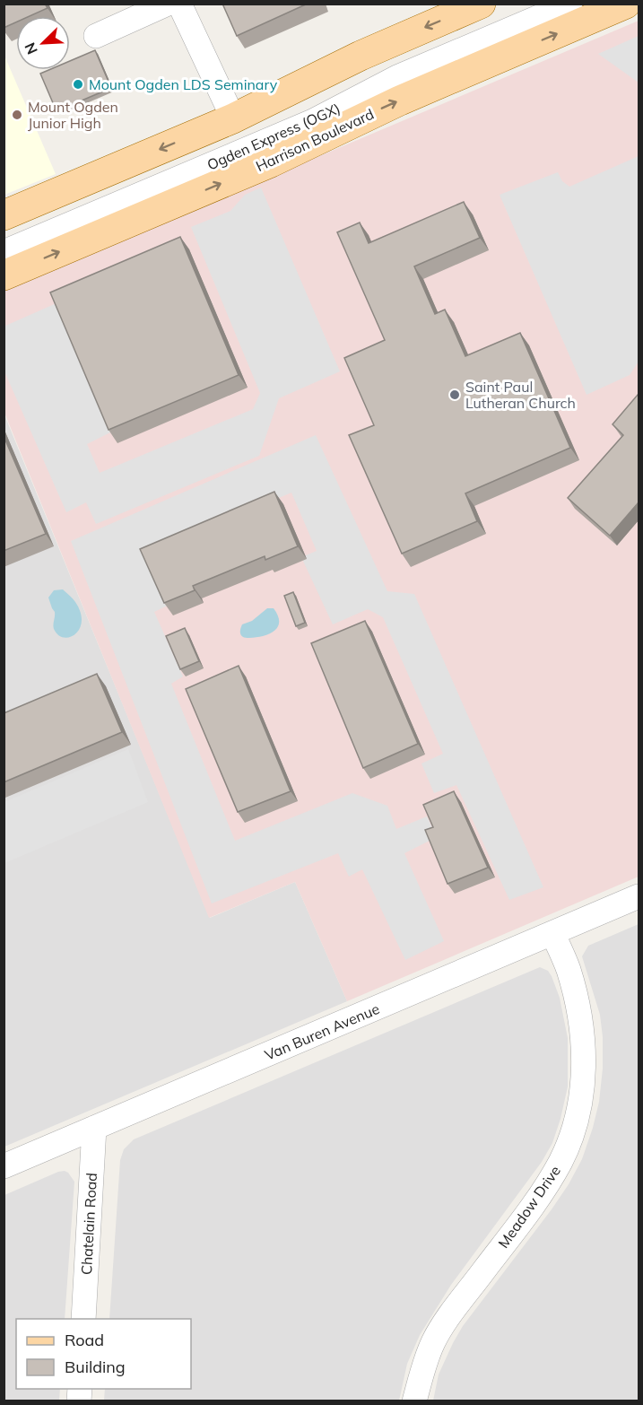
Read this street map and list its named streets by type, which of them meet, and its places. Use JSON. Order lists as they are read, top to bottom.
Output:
{
  "streets": {
    "main road": ["Harrison Boulevard"],
    "street": [
      "Ogden Express (OGX)",
      "Van Buren Avenue",
      "Meadow Drive",
      "Chatelain Road"
    ]
  },
  "crossings": [
    ["Van Buren Avenue", "Meadow Drive"],
    ["Van Buren Avenue", "Chatelain Road"]
  ],
  "places": ["Mount Ogden LDS Seminary", "Mount Ogden Junior High", "Saint Paul Lutheran Church"],
  "legend": ["Road", "Building"],
  "north": "bottom left"
}
